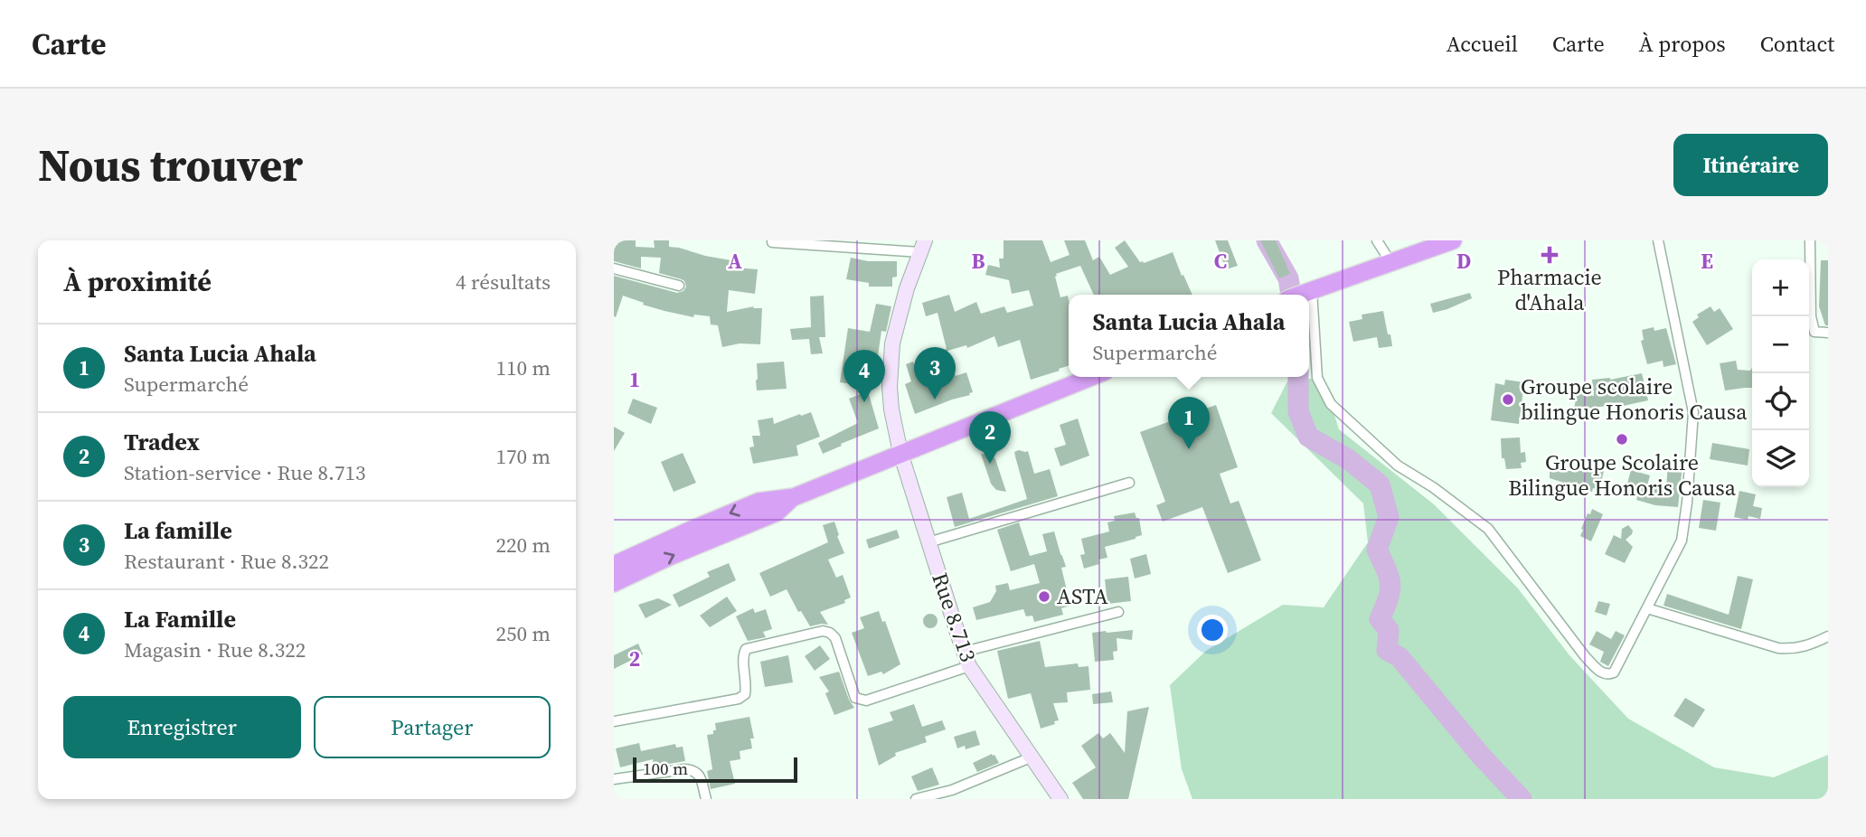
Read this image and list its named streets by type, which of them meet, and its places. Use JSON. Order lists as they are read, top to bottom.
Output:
{
  "streets": {
    "main road": ["Rue 8.713"]
  },
  "places": {
    "health": ["Pharmacie d'Ahala"],
    "other": ["Groupe scolaire bilingue Honoris Causa", "Groupe Scolaire Bilingue Honoris Causa", "ASTA"]
  },
  "scale_bar": "100 m",
  "page": {
    "header": "Carte",
    "nav": [
      "Accueil",
      "Carte",
      "À propos",
      "Contact"
    ],
    "buttons": [
      "Itinéraire",
      ["Enregistrer", "Partager"]
    ],
    "title": "Nous trouver",
    "heading": ["À proximité", "4 résultats"],
    "map_buttons": ["+", "−"],
    "popup": ["Santa Lucia Ahala", "Supermarché"],
    "list": [
      {
        "mark": "1",
        "name": "Santa Lucia Ahala",
        "note": "Supermarché",
        "value": "110 m"
      },
      {
        "mark": "2",
        "name": "Tradex",
        "note": "Station-service · Rue 8.713",
        "value": "170 m"
      },
      {
        "mark": "3",
        "name": "La famille",
        "note": "Restaurant · Rue 8.322",
        "value": "220 m"
      },
      {
        "mark": "4",
        "name": "La Famille",
        "note": "Magasin · Rue 8.322",
        "value": "250 m"
      }
    ],
    "pins": [
      "3",
      "4",
      "1",
      "2"
    ],
    "scale": "100 m"
  },
  "grid": {
    "columns": [
      "A",
      "B",
      "C",
      "D",
      "E"
    ],
    "rows": ["1", "2"]
  }
}
